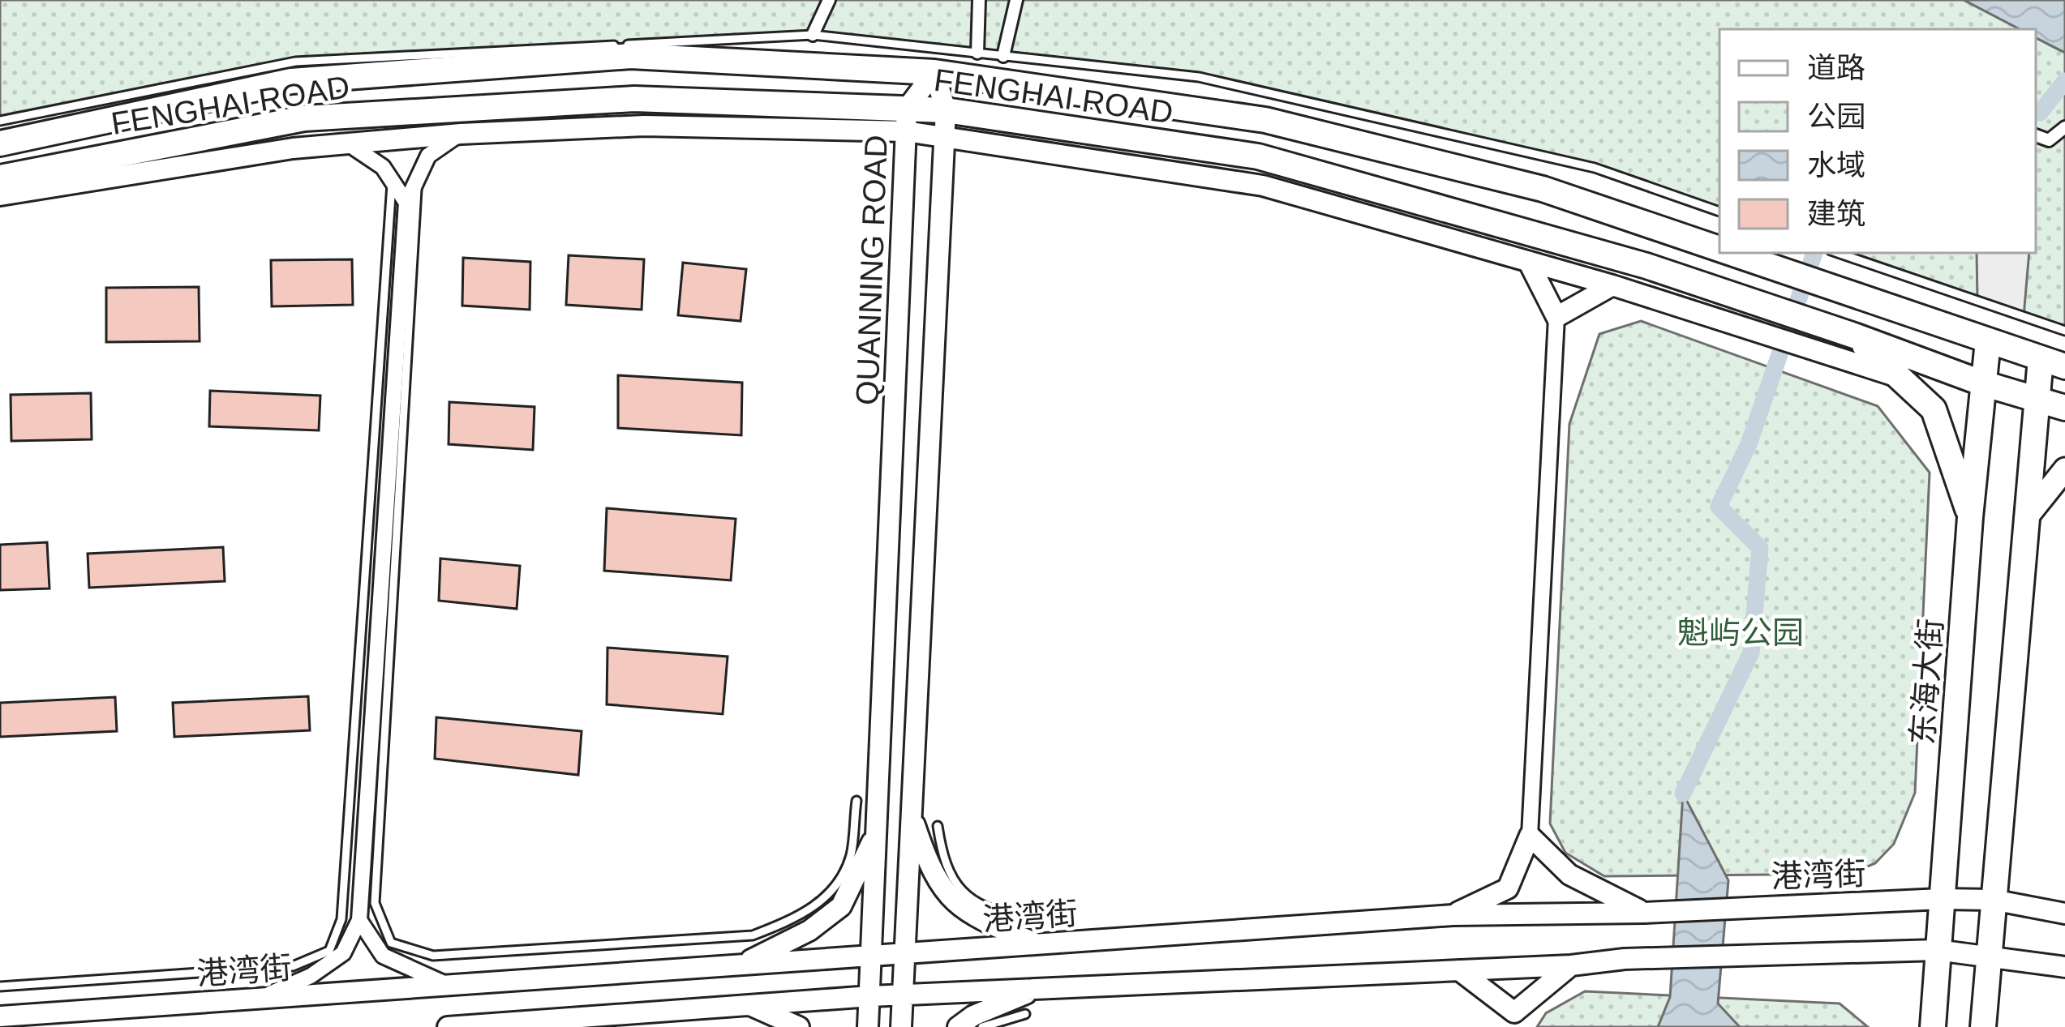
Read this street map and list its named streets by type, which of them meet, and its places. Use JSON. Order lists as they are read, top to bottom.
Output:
{
  "streets": {
    "main road": ["FENGHAI ROAD", "东海大街"],
    "street": ["QUANNING ROAD", "港湾街"]
  },
  "crossings": [
    ["FENGHAI ROAD", "QUANNING ROAD"],
    ["FENGHAI ROAD", "东海大街"],
    ["QUANNING ROAD", "港湾街"],
    ["东海大街", "港湾街"]
  ],
  "parks": ["魁屿公园"],
  "legend": [
    "道路",
    "公园",
    "水域",
    "建筑"
  ]
}
